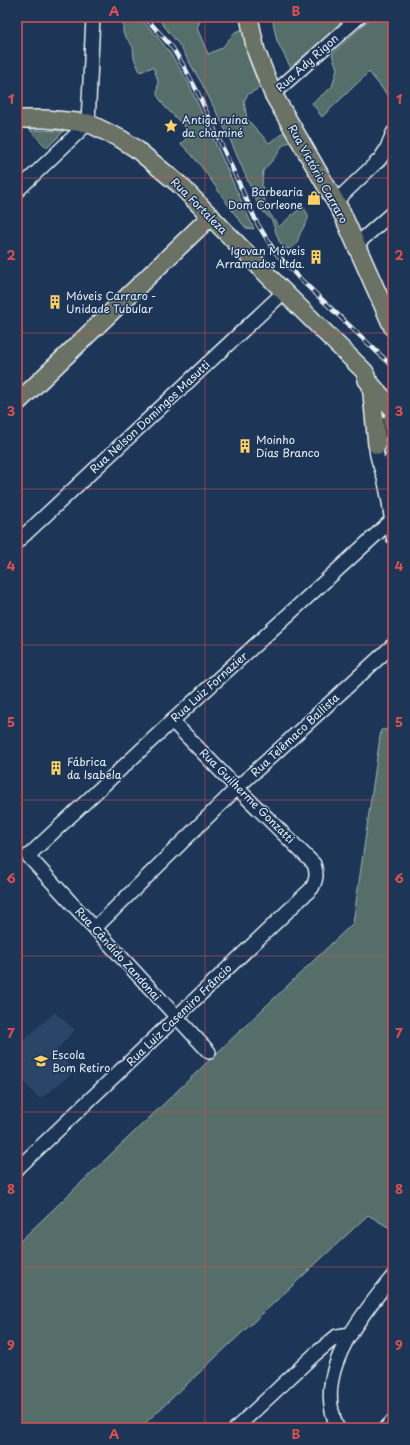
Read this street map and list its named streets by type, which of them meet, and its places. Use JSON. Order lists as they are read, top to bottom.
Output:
{
  "streets": {
    "main road": ["Rua Victório Carraro", "Rua Fortaleza"],
    "street": [
      "Rua Ady Rigon",
      "Rua Nelson Domingos Masutti",
      "Rua Luiz Fornazier",
      "Rua Telêmaco Ballista",
      "Rua Guilherme Gonzatti",
      "Rua Cândido Zandonai",
      "Rua Luiz Casemiro Frâncio"
    ]
  },
  "crossings": [
    ["Rua Ady Rigon", "Rua Victório Carraro"],
    ["Rua Fortaleza", "Rua Nelson Domingos Masutti"],
    ["Rua Luiz Fornazier", "Rua Guilherme Gonzatti"],
    ["Rua Luiz Fornazier", "Rua Cândido Zandonai"],
    ["Rua Telêmaco Ballista", "Rua Guilherme Gonzatti"],
    ["Rua Telêmaco Ballista", "Rua Cândido Zandonai"],
    ["Rua Guilherme Gonzatti", "Rua Luiz Casemiro Frâncio"],
    ["Rua Cândido Zandonai", "Rua Luiz Casemiro Frâncio"]
  ],
  "places": {
    "place": ["Antiga ruína da chaminé"],
    "shop": ["Barbearia Dom Corleone"],
    "building": [
      "Igovan Móveis Arramados Ltda.",
      "Móveis Carraro - Unidade Tubular",
      "Moinho Dias Branco",
      "Fábrica da Isabela"
    ],
    "school or university": ["Escola Bom Retiro"]
  },
  "grid": {
    "columns": ["A", "B"],
    "rows": [
      "1",
      "2",
      "3",
      "4",
      "5",
      "6",
      "7",
      "8",
      "9"
    ]
  }
}
